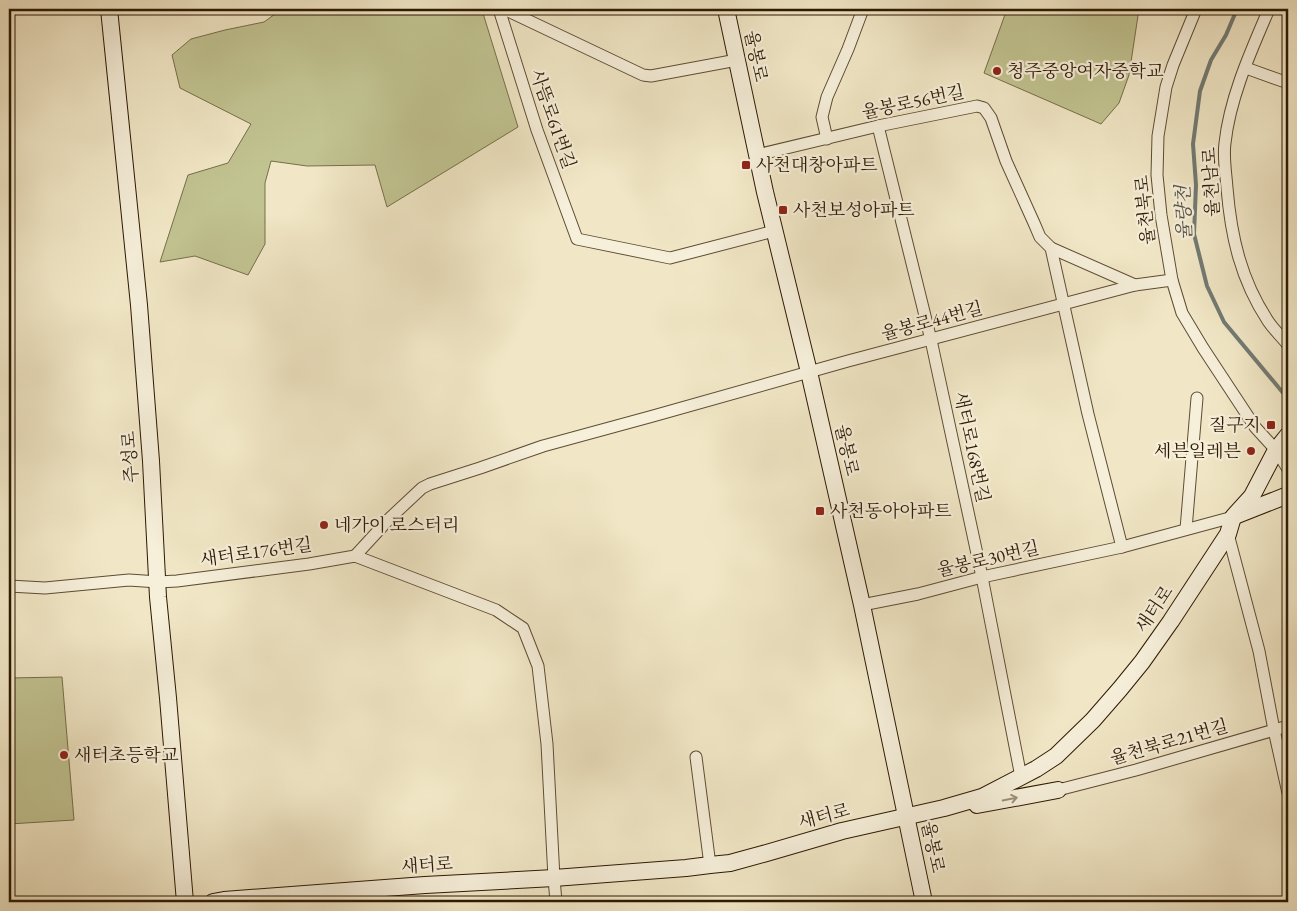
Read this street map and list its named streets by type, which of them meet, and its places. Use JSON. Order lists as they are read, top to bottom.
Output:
{
  "streets": {
    "street": [
      "율봉로",
      "율봉로56번길",
      "사뜸로61번길",
      "율천남로",
      "율천북로",
      "율봉로44번길",
      "새터로168번길",
      "주성로",
      "새터로176번길",
      "율봉로30번길",
      "새터로",
      "율천북로21번길"
    ]
  },
  "crossings": [
    ["율봉로", "율봉로56번길"],
    ["율봉로", "사뜸로61번길"],
    ["율봉로", "율봉로44번길"],
    ["율봉로", "율봉로30번길"],
    ["율봉로", "새터로"],
    ["율봉로56번길", "율봉로44번길"],
    ["율봉로56번길", "새터로168번길"],
    ["율천북로", "율봉로44번길"],
    ["율천북로", "새터로"],
    ["율봉로44번길", "새터로168번길"],
    ["율봉로44번길", "새터로176번길"],
    ["새터로168번길", "율봉로30번길"],
    ["새터로168번길", "새터로"],
    ["주성로", "새터로176번길"],
    ["율봉로30번길", "새터로"]
  ],
  "water": ["율량천"],
  "places": {
    "other": [
      "청주중앙여자중학교",
      "세븐일레븐",
      "네가이 로스터리",
      "새터초등학교"
    ],
    "transit": [
      "사천대창아파트",
      "사천보성아파트",
      "질구지",
      "사천동아아파트"
    ]
  }
}
